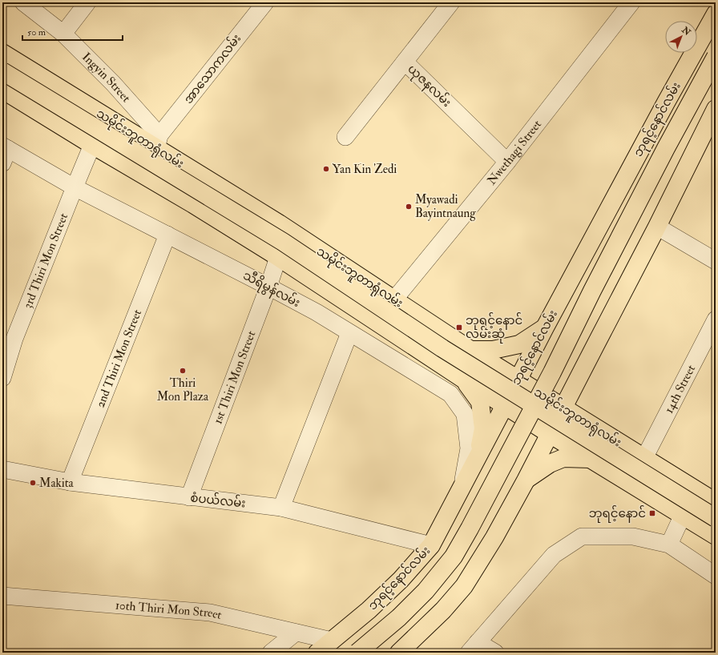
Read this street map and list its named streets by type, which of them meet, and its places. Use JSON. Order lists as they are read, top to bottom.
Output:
{
  "streets": {
    "main road": ["ဘုရင့်နောင်လမ်း", "သမိုင်းဘူတာရုံလမ်း"],
    "street": [
      "အာသောကလမ်း",
      "Ingyin Street",
      "ယုဇနလမ်း",
      "Nwethagi Street",
      "3rd Thiri Mon Street",
      "သီရိမွန်လမ်း",
      "2nd Thiri Mon Street",
      "1st Thiri Mon Street",
      "14th Street",
      "စံပယ်လမ်း",
      "10th Thiri Mon Street"
    ]
  },
  "crossings": [
    ["အာသောကလမ်း", "Ingyin Street"],
    ["အာသောကလမ်း", "သမိုင်းဘူတာရုံလမ်း"],
    ["Ingyin Street", "သမိုင်းဘူတာရုံလမ်း"],
    ["ယုဇနလမ်း", "Nwethagi Street"],
    ["ဘုရင့်နောင်လမ်း", "သမိုင်းဘူတာရုံလမ်း"],
    ["ဘုရင့်နောင်လမ်း", "သီရိမွန်လမ်း"],
    ["ဘုရင့်နောင်လမ်း", "စံပယ်လမ်း"],
    ["ဘုရင့်နောင်လမ်း", "10th Thiri Mon Street"],
    ["သမိုင်းဘူတာရုံလမ်း", "Nwethagi Street"],
    ["သမိုင်းဘူတာရုံလမ်း", "14th Street"],
    ["3rd Thiri Mon Street", "သီရိမွန်လမ်း"],
    ["သီရိမွန်လမ်း", "2nd Thiri Mon Street"],
    ["သီရိမွန်လမ်း", "1st Thiri Mon Street"],
    ["2nd Thiri Mon Street", "စံပယ်လမ်း"],
    ["1st Thiri Mon Street", "စံပယ်လမ်း"]
  ],
  "places": {
    "other": [
      "Yan Kin Zedi",
      "Myawadi Bayintnaung",
      "Thiri Mon Plaza",
      "Makita"
    ],
    "transit": ["ဘုရင့်နောင် လမ်းဆုံ", "ဘုရင့်နောင်"]
  },
  "scale_bar": "50 m",
  "north": "top right"
}
